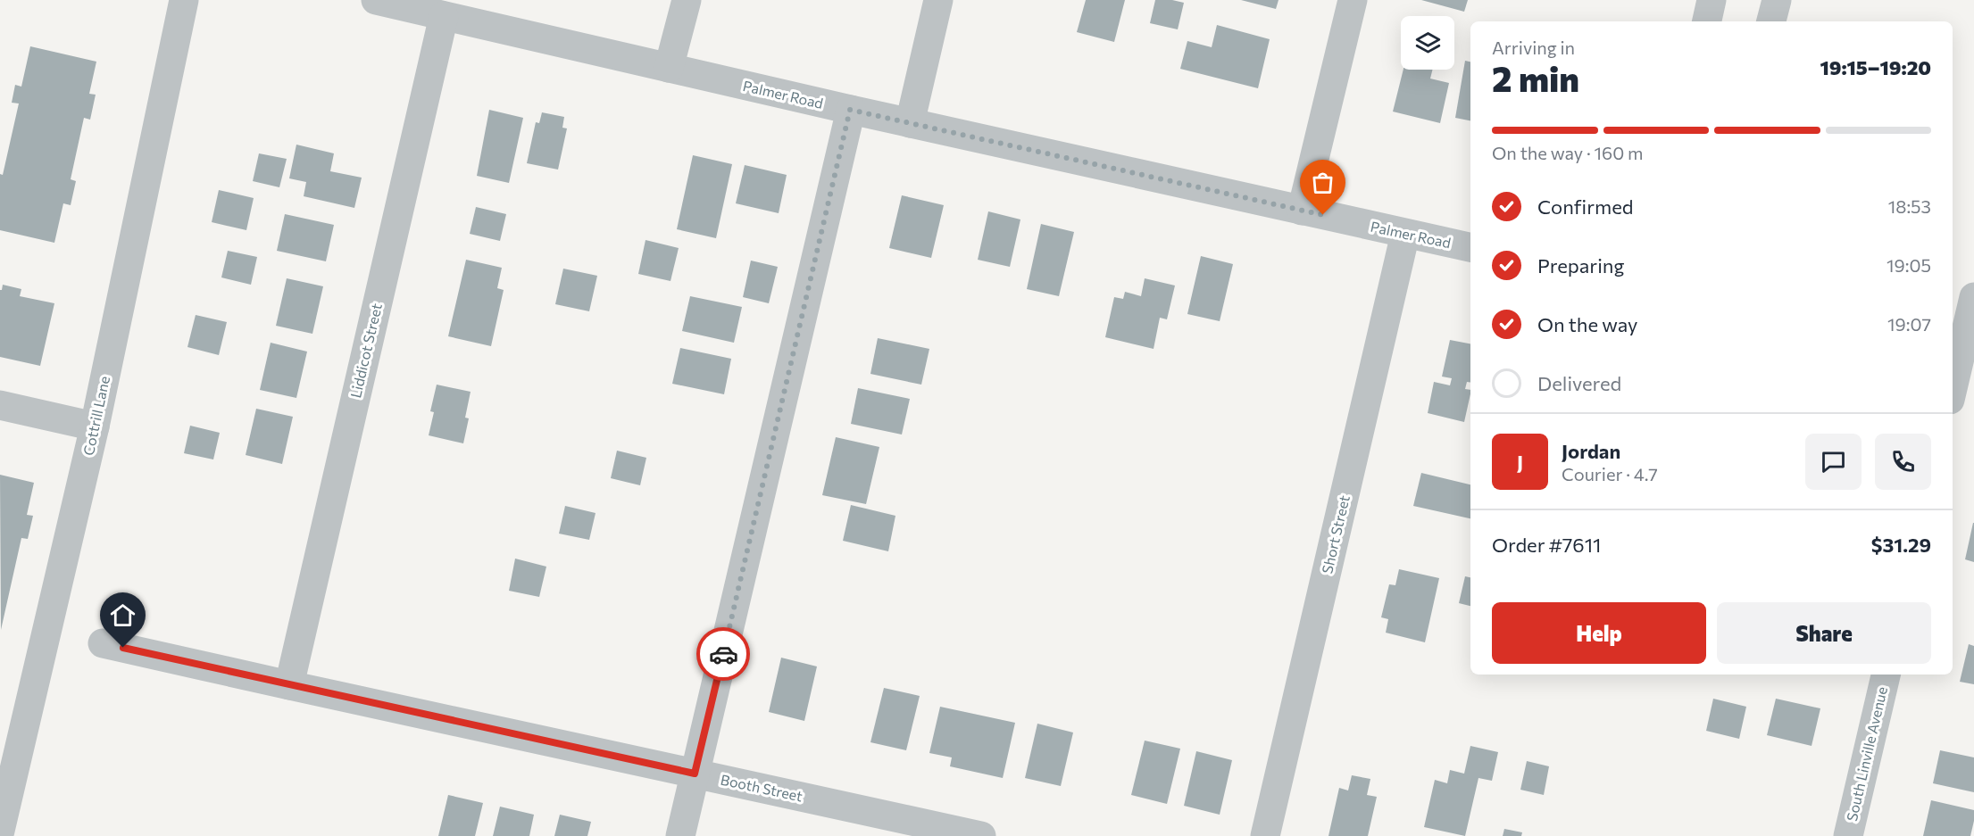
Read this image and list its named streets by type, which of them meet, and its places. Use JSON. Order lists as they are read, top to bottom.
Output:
{
  "streets": {
    "street": [
      "Palmer Road",
      "Liddicot Street",
      "Cottrill Lane",
      "Short Street",
      "South Linville Avenue",
      "Booth Street"
    ]
  },
  "crossings": [
    ["Palmer Road", "Liddicot Street"],
    ["Palmer Road", "Short Street"],
    ["Liddicot Street", "Booth Street"]
  ],
  "page": {
    "heading": ["2 min", "Arriving in", "19:15–19:20"],
    "panel": [
      "Jordan",
      "Courier · 4.7",
      "Order #7611",
      "$31.29"
    ],
    "bar": "On the way · 160 m",
    "list": [
      ["Confirmed", "18:53"],
      ["Preparing", "19:05"],
      ["On the way", "19:07"],
      "Delivered"
    ],
    "round": "J",
    "buttons": ["Help", "Share"]
  }
}
